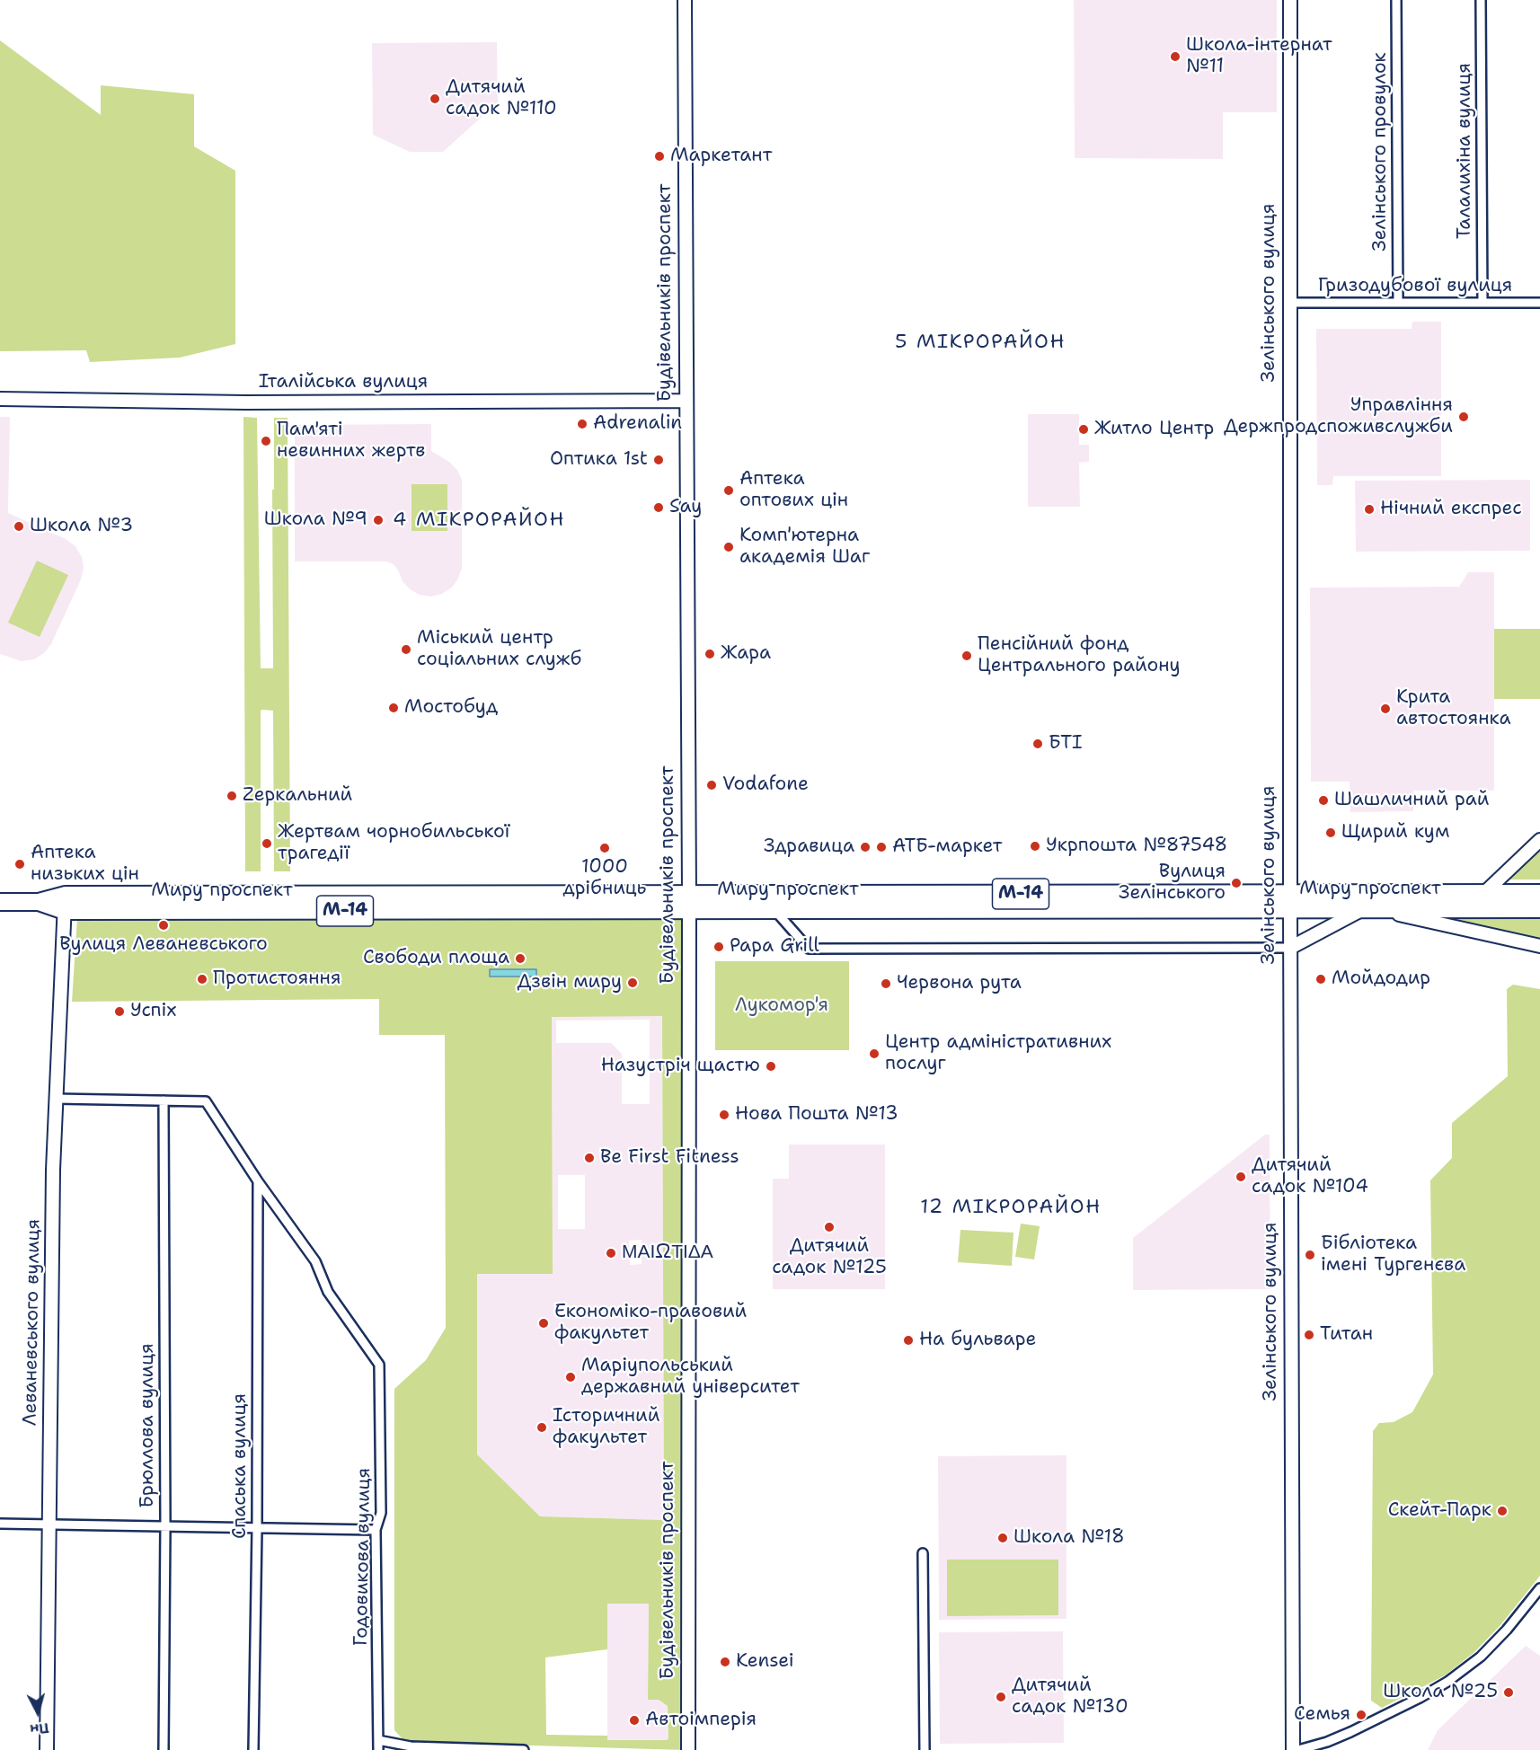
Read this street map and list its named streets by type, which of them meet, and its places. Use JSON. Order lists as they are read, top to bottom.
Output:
{
  "streets": {
    "highway": [
      "Будівельників проспект",
      "Зелінського вулиця",
      "Миру проспект",
      "М-14"
    ],
    "street": [
      "Талалихіна вулиця",
      "Зелінського провулок",
      "Гризодубової вулиця",
      "Італійська вулиця",
      "Леваневського вулиця",
      "Брюллова вулиця",
      "Спаська вулиця",
      "Годовикова вулиця"
    ]
  },
  "crossings": [
    ["Талалихіна вулиця", "Гризодубової вулиця"],
    ["Зелінського провулок", "Гризодубової вулиця"],
    ["Гризодубової вулиця", "Зелінського вулиця"],
    ["Будівельників проспект", "Італійська вулиця"],
    ["Будівельників проспект", "Миру проспект"],
    ["Зелінського вулиця", "Миру проспект"],
    ["Миру проспект", "Леваневського вулиця"],
    ["Спаська вулиця", "Годовикова вулиця"]
  ],
  "districts": ["5 МІКРОРАЙОН", "4 МІКРОРАЙОН", "12 МІКРОРАЙОН"],
  "parks": ["Лукомор'я"],
  "places": [
    "Школа-інтернат №11",
    "Дитячий садок №110",
    "Маркетант",
    "Управління Держпродспоживслужби",
    "Adrenalin",
    "Житло Центр",
    "Пам'яті невинних жертв",
    "Оптика 1st",
    "Аптека оптових цін",
    "Say",
    "Нічний експрес",
    "Школа №9",
    "Школа №3",
    "Комп'ютерна академія Шаг",
    "Міський центр соціальних служб",
    "Жара",
    "Пенсійний фонд Центрального району",
    "Мостобуд",
    "Крита автостоянка",
    "БТІ",
    "Vodafone",
    "Zеркальний",
    "Шашличний рай",
    "Щирий кум",
    "Жертвам чорнобильської трагедії",
    "Укрпошта №87548",
    "Здравица",
    "АТБ-маркет",
    "1000 дрібниць",
    "Аптека низьких цін",
    "Вулиця Зелінського",
    "Вулиця Леваневського",
    "Papa Grill",
    "Свободи площа",
    "Протистояння",
    "Мойдодир",
    "Дзвін миру",
    "Червона рута",
    "Успіх",
    "Центр адміністративних послуг",
    "Назустріч щастю",
    "Нова Пошта №13",
    "Be First Fitness",
    "Дитячий садок №104",
    "Дитячий садок №125",
    "ΜΑΙΩΤΙΔΑ",
    "Бібліотека імені Тургенєва",
    "Економіко-правовий факультет",
    "Титан",
    "На бульваре",
    "Маріупольський державний університет",
    "Історичний факультет",
    "Скейт-Парк",
    "Школа №18",
    "Kensei",
    "Школа №25",
    "Дитячий садок №130",
    "Семья",
    "Автоімперія"
  ],
  "north": "bottom"
}
